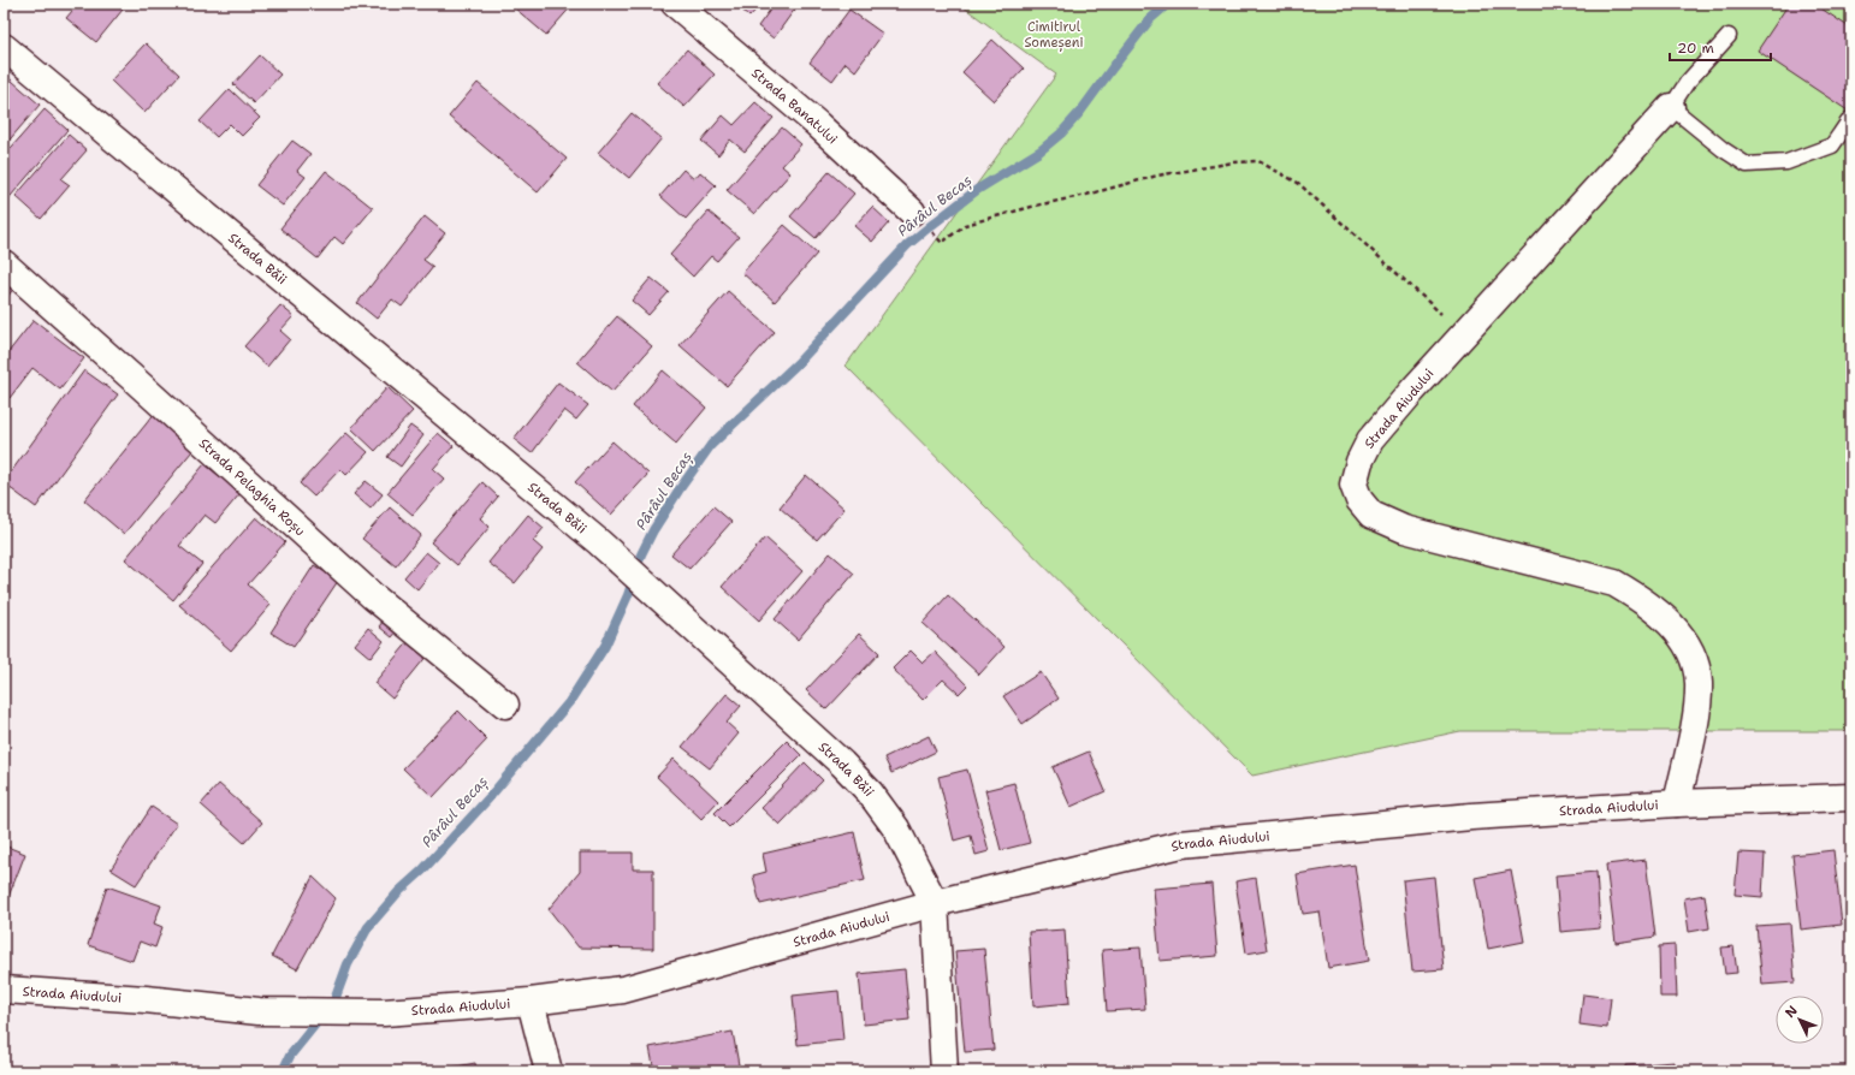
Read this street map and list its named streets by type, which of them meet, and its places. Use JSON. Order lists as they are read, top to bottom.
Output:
{
  "streets": {
    "street": [
      "Strada Banatului",
      "Strada Băii",
      "Strada Aiudului",
      "Strada Pelaghia Roșu"
    ]
  },
  "crossings": [
    ["Strada Băii", "Strada Aiudului"]
  ],
  "water": ["Pârâul Becaș"],
  "parks": ["Cimitirul Someșeni"],
  "scale_bar": "20 m",
  "north": "top left"
}
